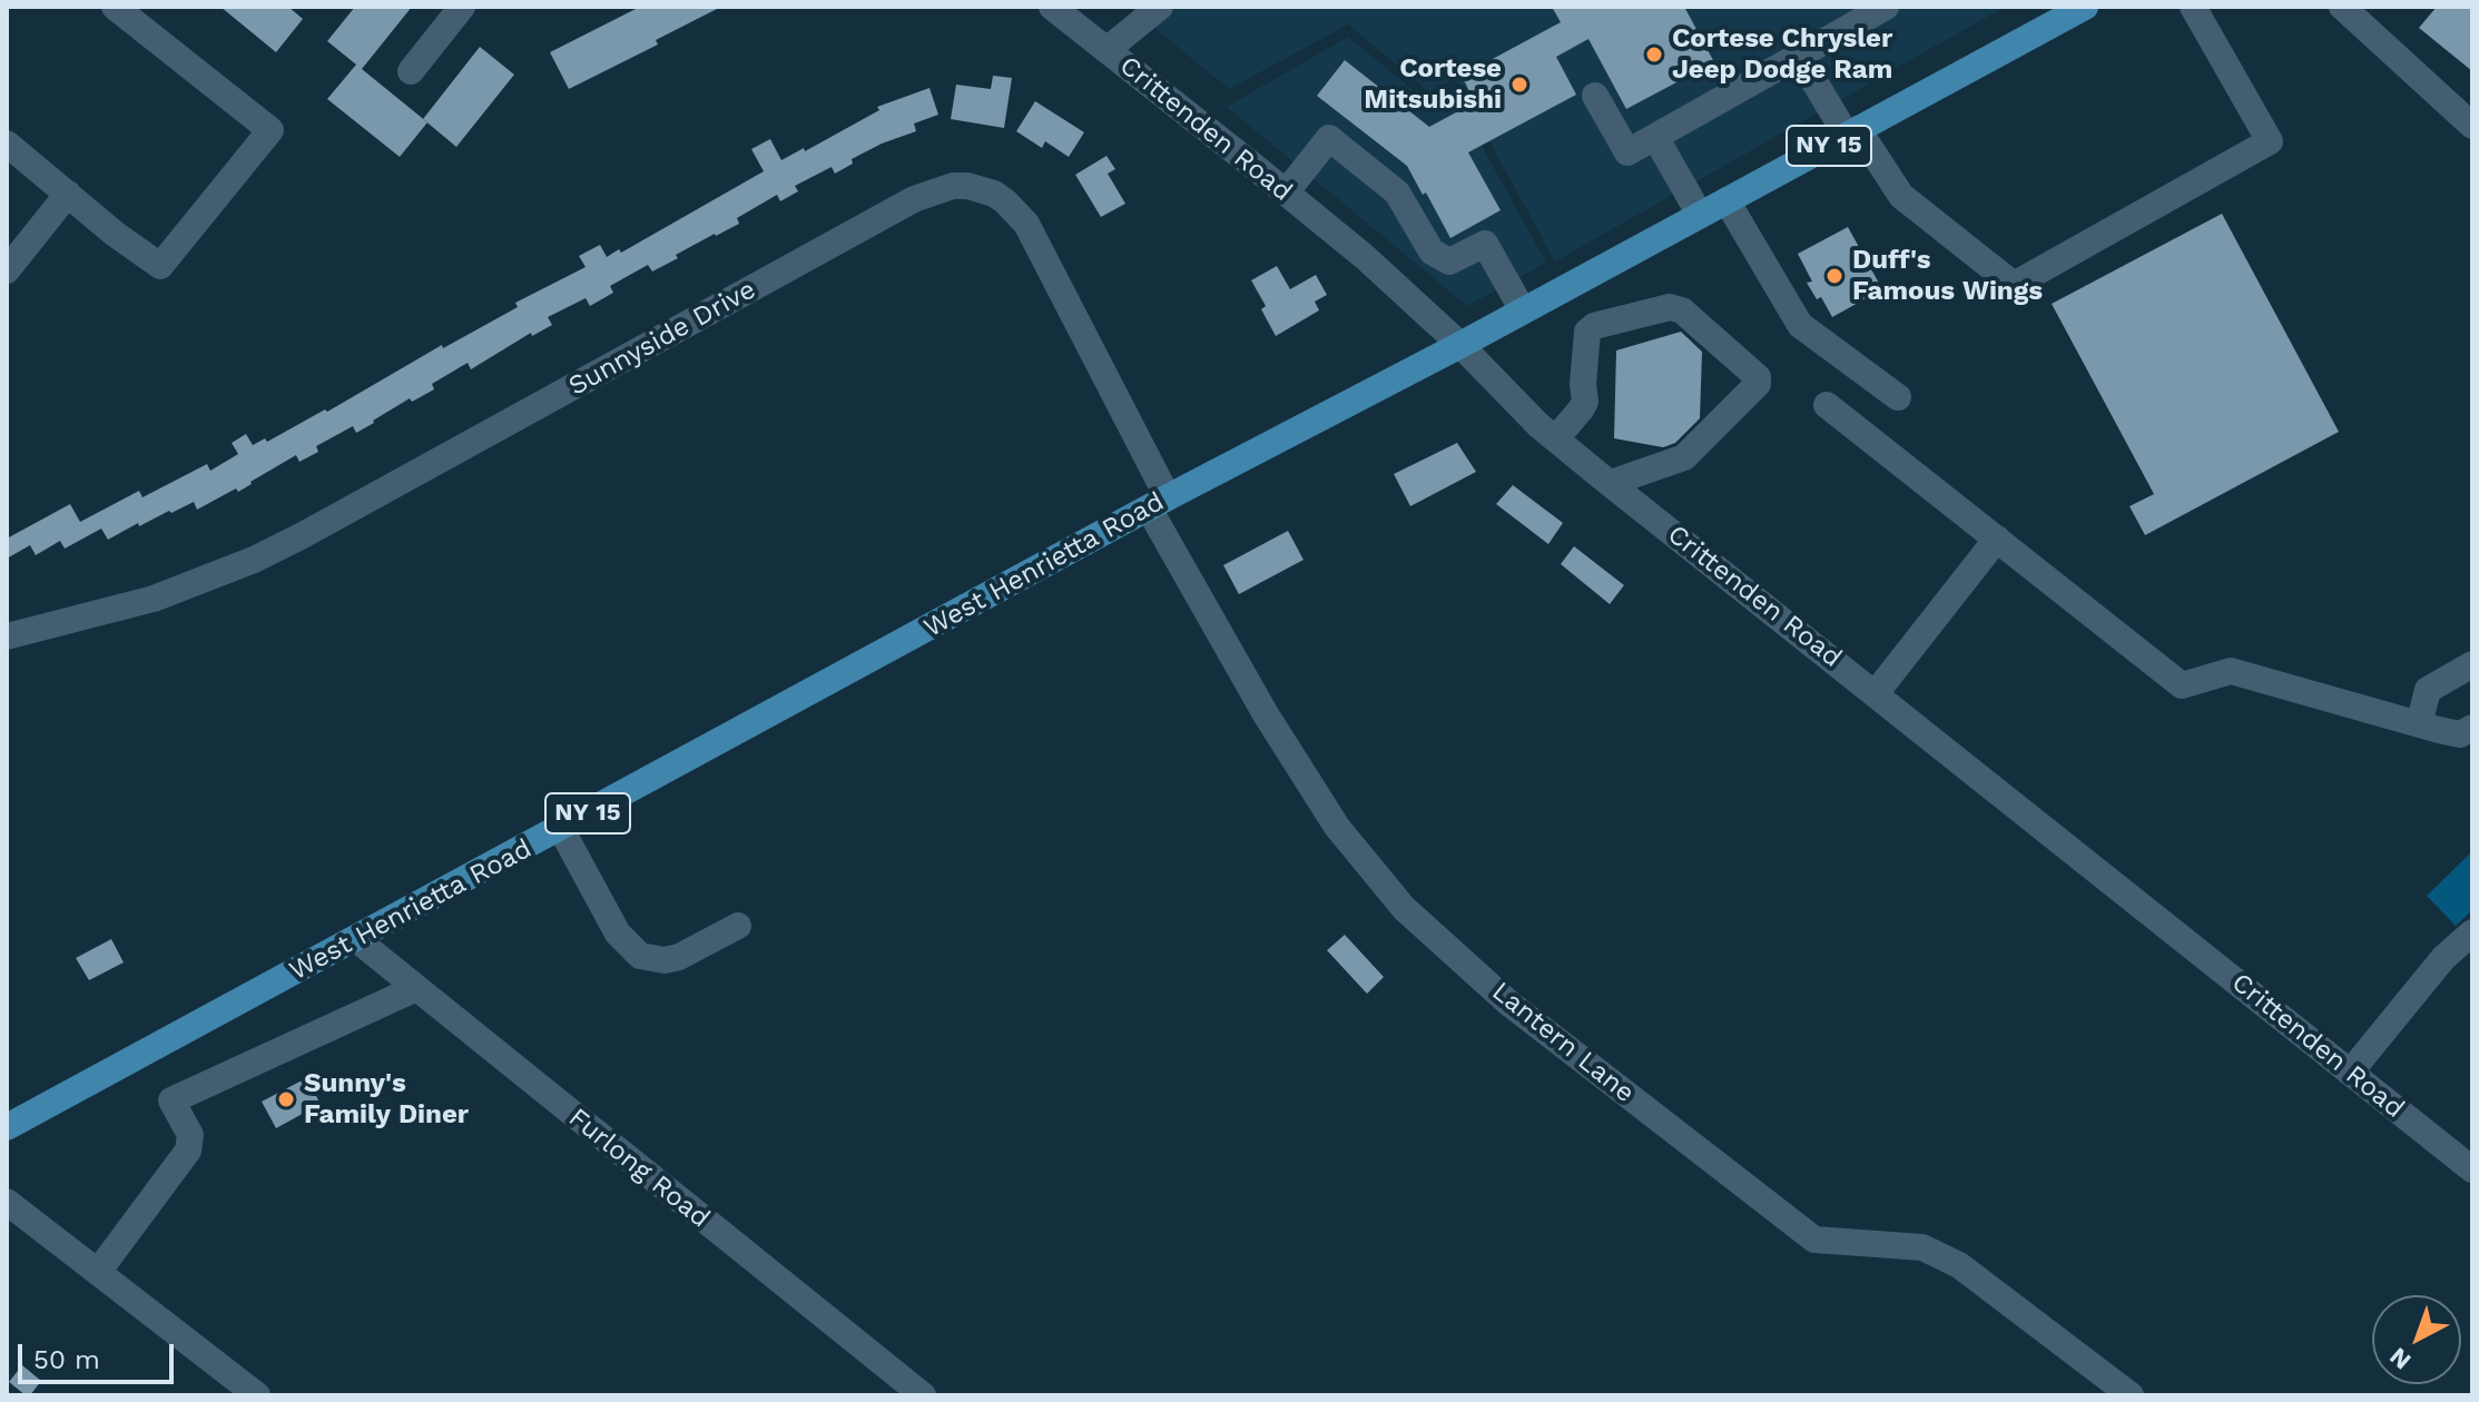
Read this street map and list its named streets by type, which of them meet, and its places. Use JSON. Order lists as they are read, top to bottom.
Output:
{
  "streets": {
    "main road": ["NY 15", "West Henrietta Road"],
    "street": [
      "Crittenden Road",
      "Sunnyside Drive",
      "Lantern Lane",
      "Furlong Road"
    ]
  },
  "crossings": [
    ["Crittenden Road", "West Henrietta Road"],
    ["Sunnyside Drive", "West Henrietta Road"],
    ["Sunnyside Drive", "Lantern Lane"],
    ["West Henrietta Road", "Lantern Lane"],
    ["West Henrietta Road", "Furlong Road"]
  ],
  "places": [
    "Cortese Chrysler Jeep Dodge Ram",
    "Cortese Mitsubishi",
    "Duff's Famous Wings",
    "Sunny's Family Diner"
  ],
  "scale_bar": "50 m",
  "north": "bottom left"
}
